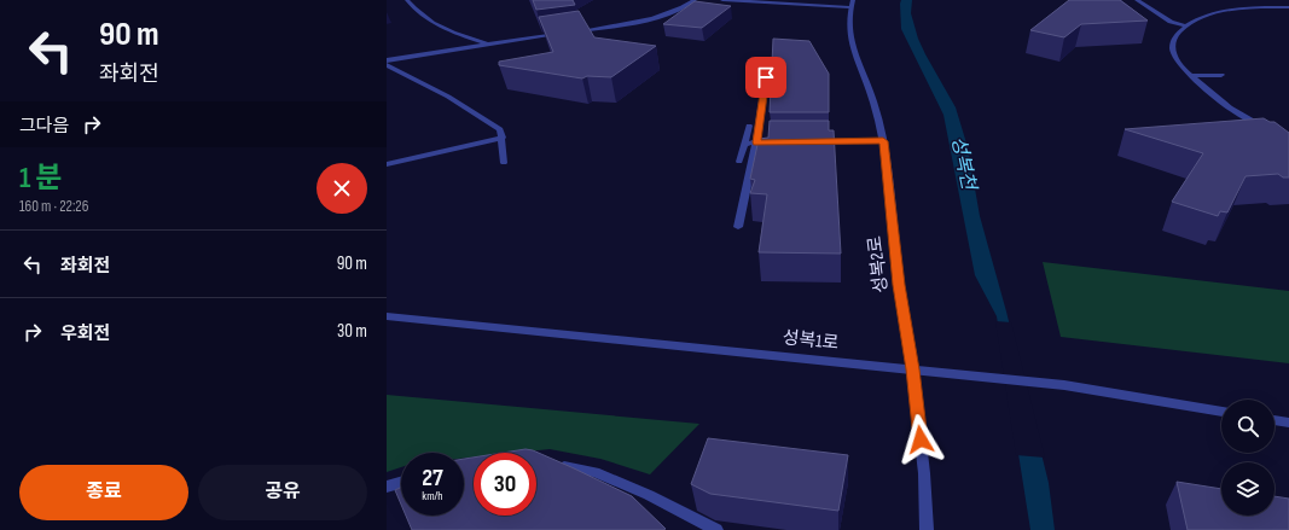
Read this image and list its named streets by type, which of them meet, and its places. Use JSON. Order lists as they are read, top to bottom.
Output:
{
  "streets": {
    "street": ["성복2로", "성복1로"]
  },
  "crossings": [
    ["성복2로", "성복1로"]
  ],
  "water": ["성복천"],
  "page": {
    "turn": ["90 m", "좌회전"],
    "then": "그다음",
    "heading": ["1 분", "160 m · 22:26"],
    "list": [
      {
        "name": "좌회전",
        "value": "90 m"
      },
      {
        "name": "우회전",
        "value": "30 m"
      }
    ],
    "speed": "27 km/h",
    "limit": "30",
    "buttons": ["종료", "공유"]
  }
}
